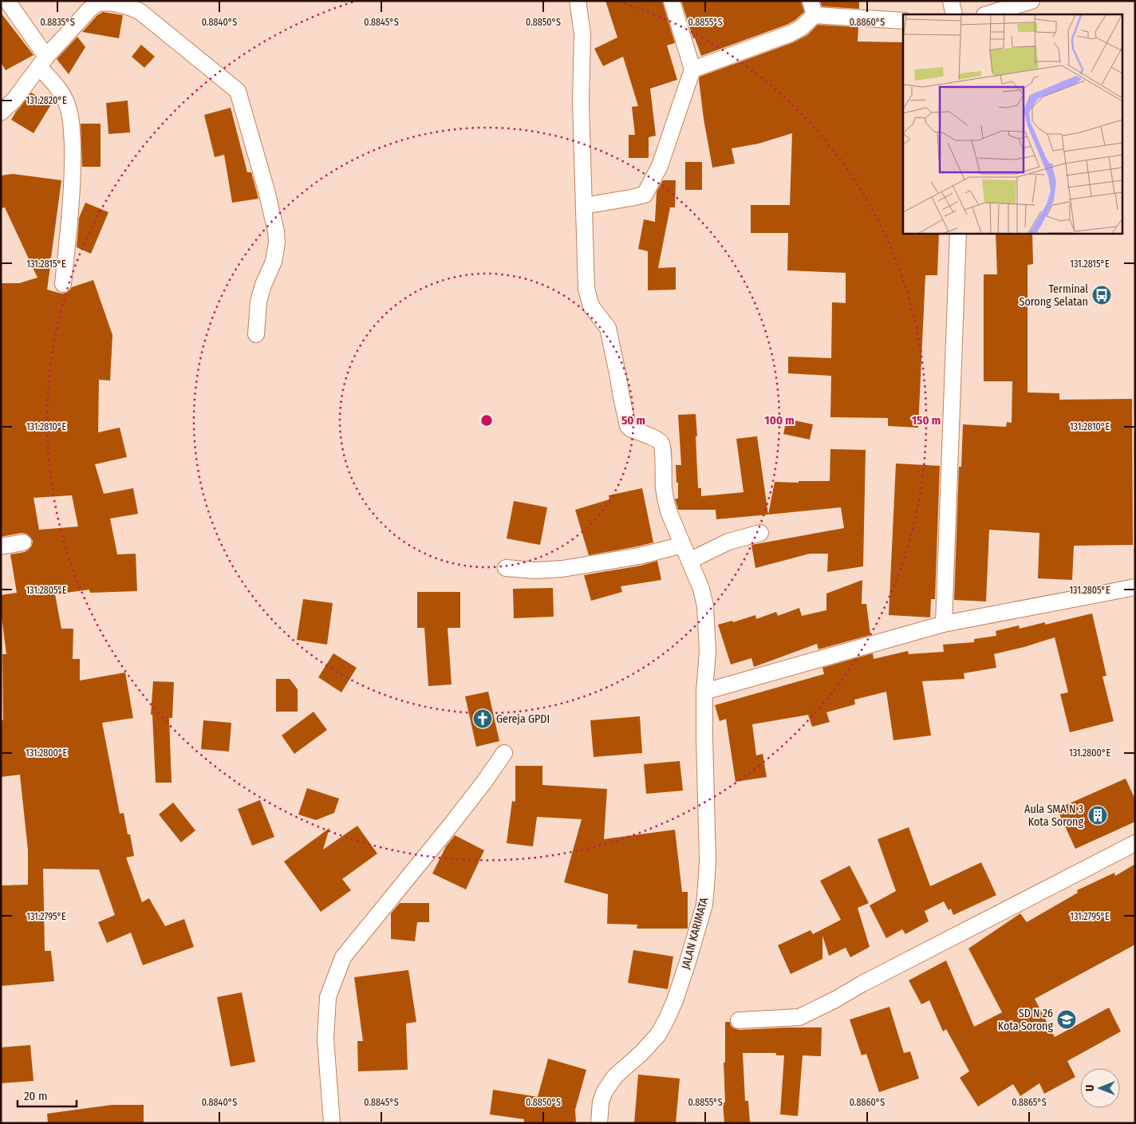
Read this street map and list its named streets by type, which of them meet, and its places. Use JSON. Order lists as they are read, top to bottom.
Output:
{
  "streets": {
    "street": ["JALAN KARIMATA"]
  },
  "places": {
    "bus stop": ["Terminal Sorong Selatan"],
    "church": ["Gereja GPDI"],
    "building": ["Aula SMA N 3 Kota Sorong"],
    "school or university": ["SD N 26 Kota Sorong"]
  },
  "scale_bar": "20 m",
  "north": "left",
  "coordinates": [
    "0.8835°S",
    "0.8840°S",
    "0.8845°S",
    "0.8850°S",
    "0.8855°S",
    "0.8860°S",
    "131.2820°E",
    "131.2815°E",
    "131.2810°E",
    "131.2805°E",
    "131.2800°E",
    "131.2795°E",
    "0.8865°S"
  ],
  "rings": ["50 m", "100 m", "150 m"]
}
